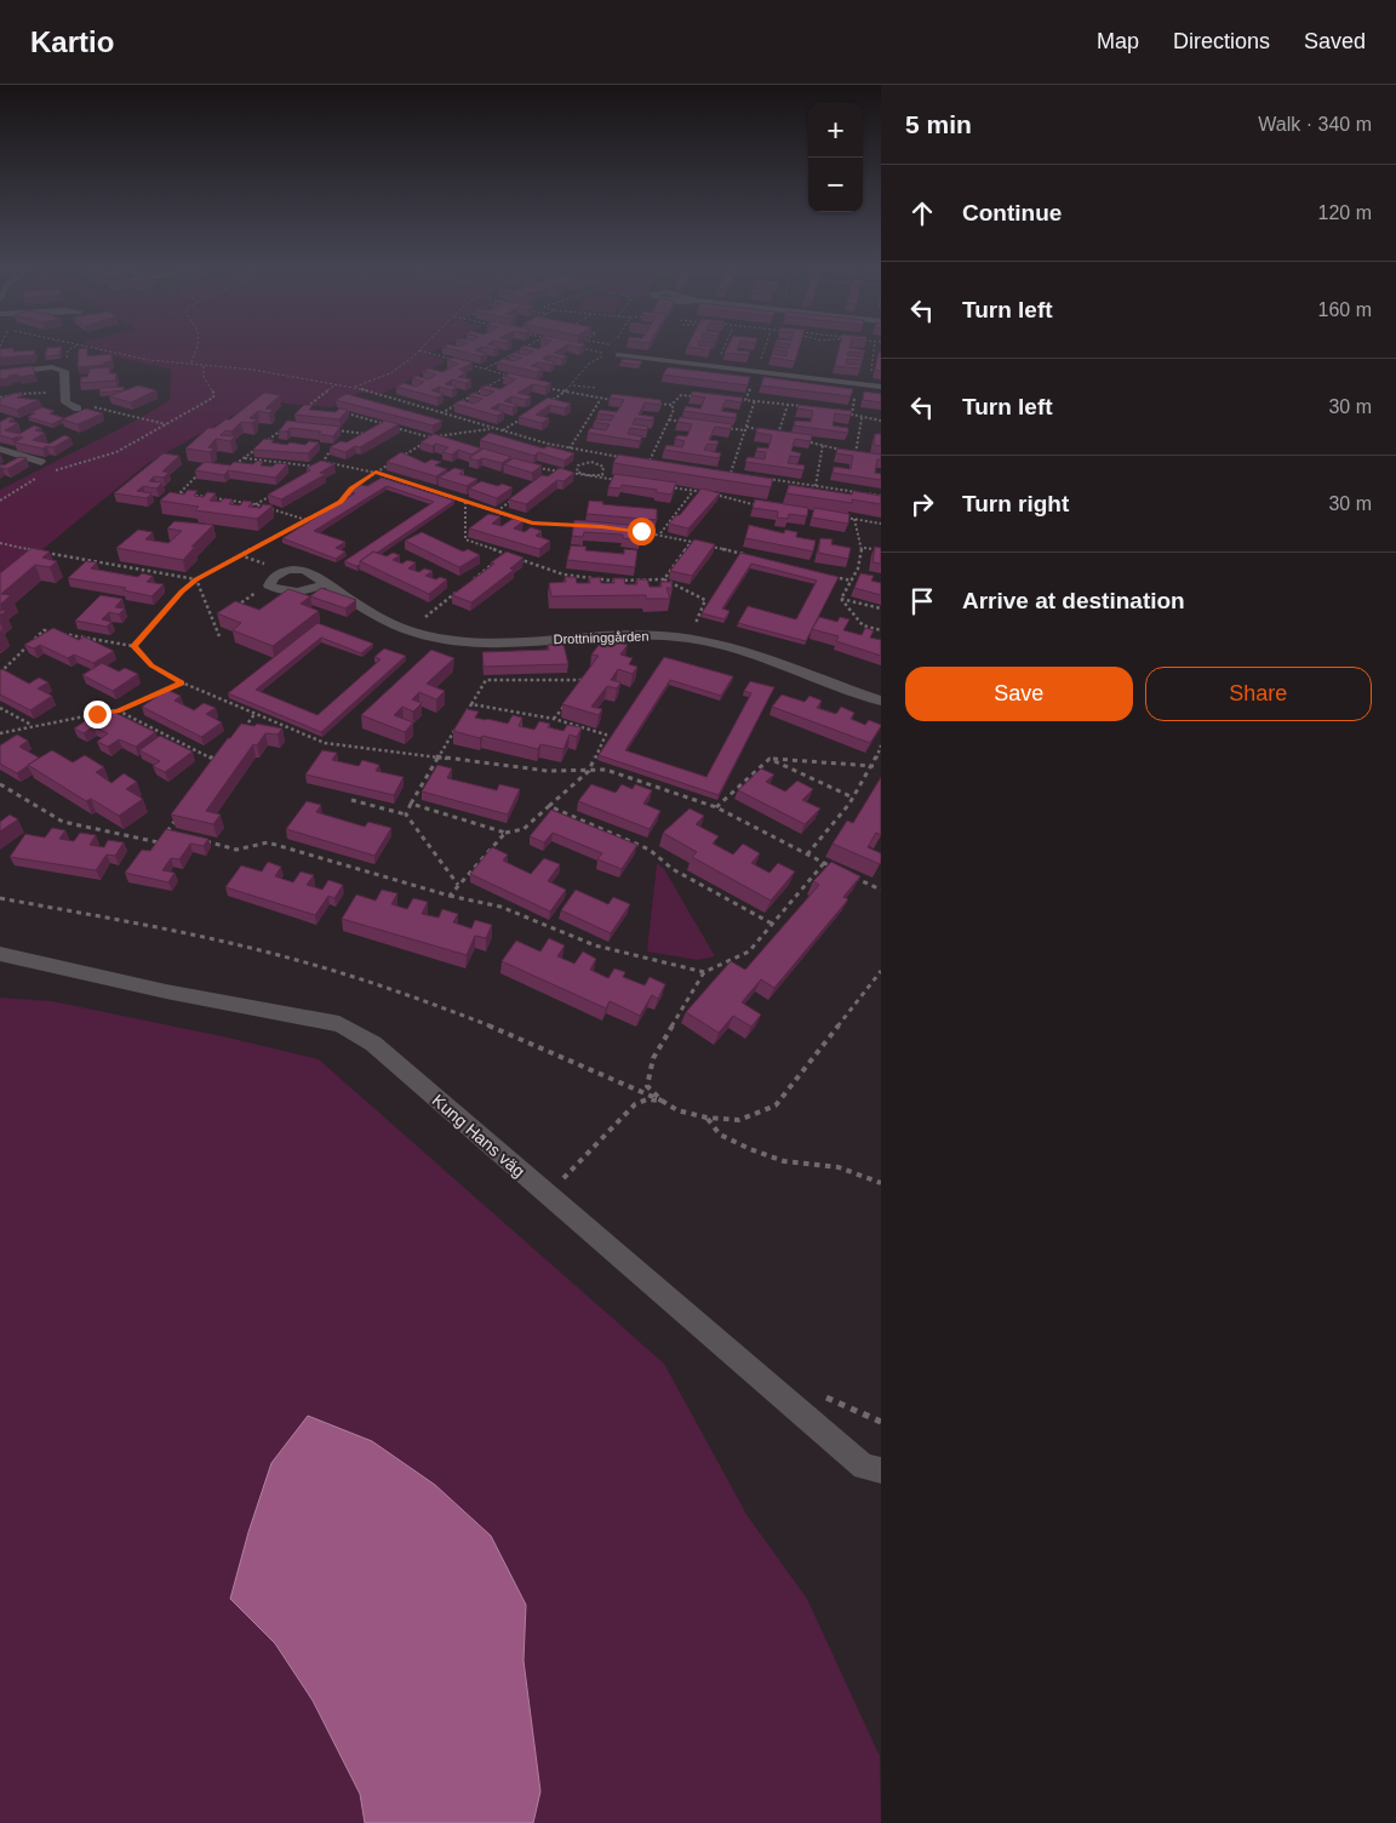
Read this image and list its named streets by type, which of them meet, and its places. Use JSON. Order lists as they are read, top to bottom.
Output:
{
  "streets": {
    "street": ["Drottninggården", "Kung Hans väg"]
  },
  "page": {
    "header": "Kartio",
    "nav": ["Map", "Directions", "Saved"],
    "heading": ["5 min", "Walk · 340 m"],
    "map_buttons": ["+", "−"],
    "list": [
      ["Continue", "120 m"],
      ["Turn left", "160 m"],
      ["Turn left", "30 m"],
      ["Turn right", "30 m"],
      "Arrive at destination"
    ],
    "buttons": ["Save", "Share"]
  }
}
